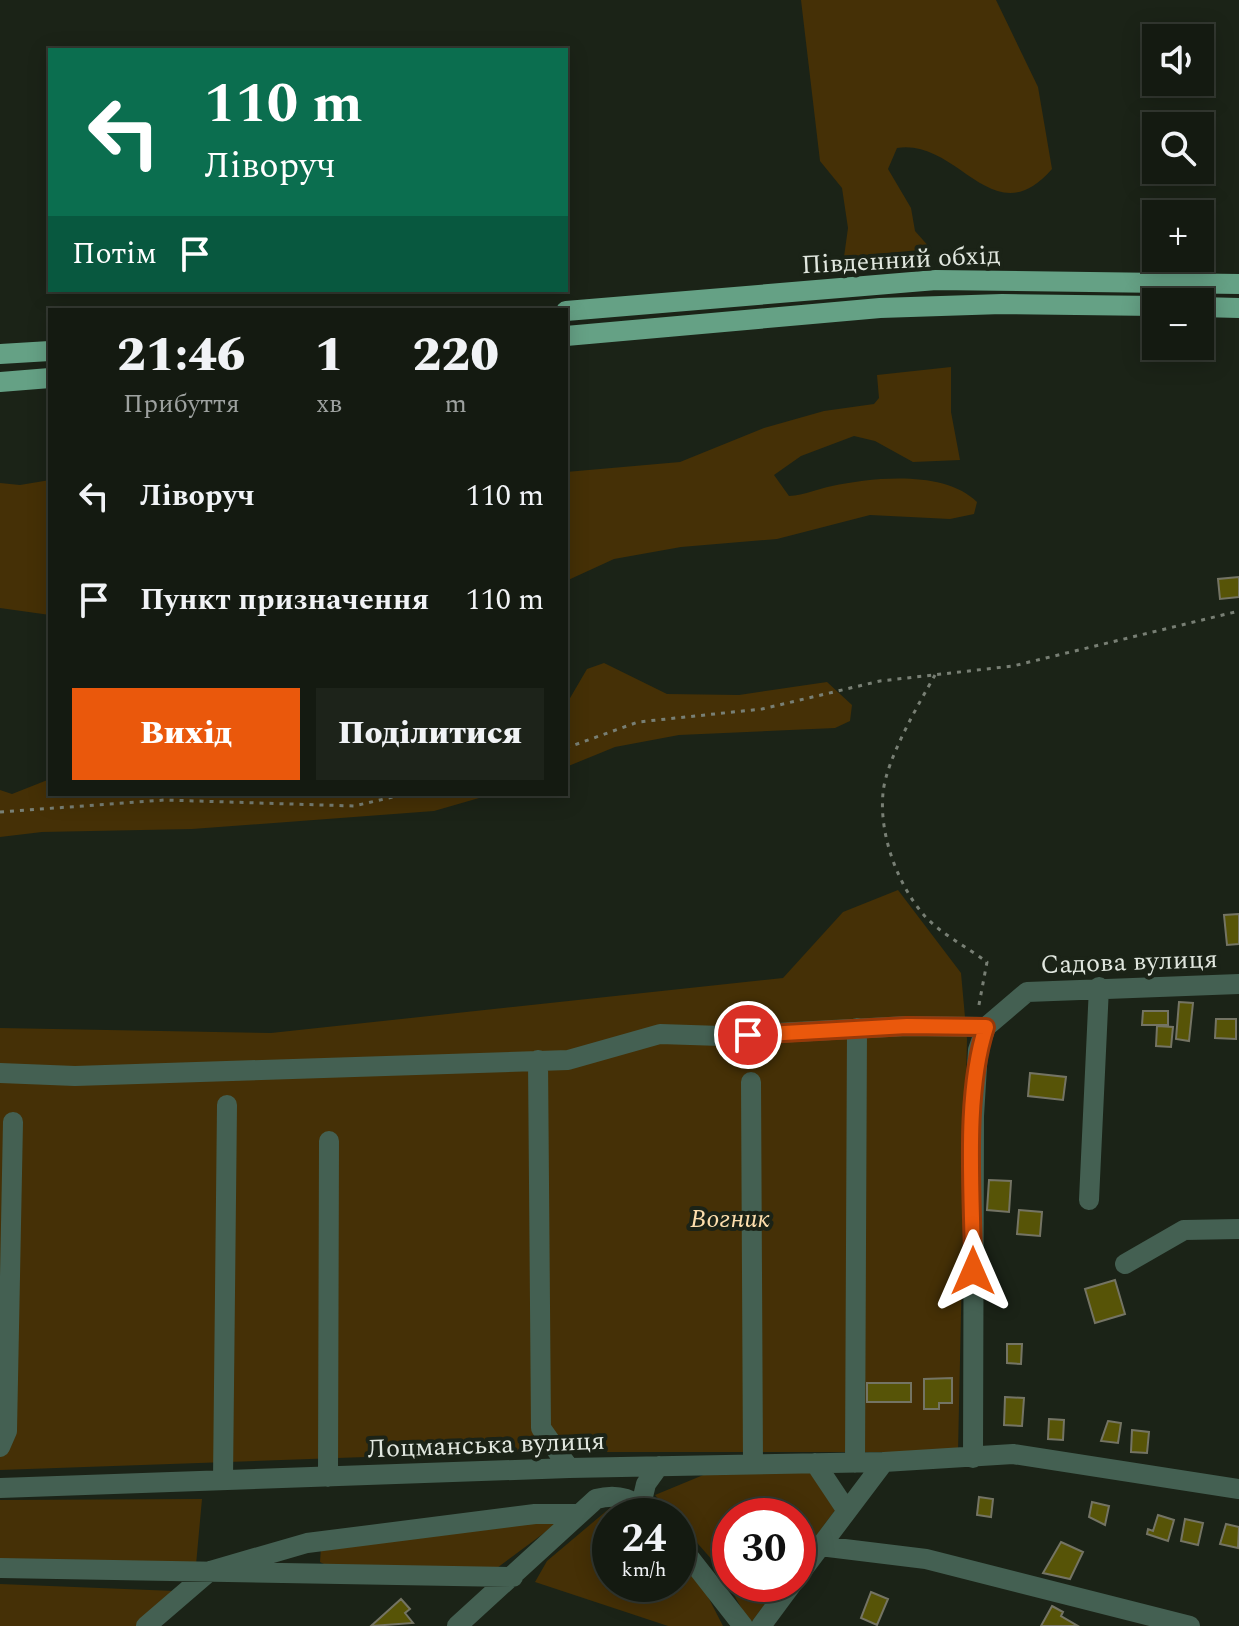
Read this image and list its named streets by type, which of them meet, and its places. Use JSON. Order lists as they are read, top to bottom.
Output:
{
  "streets": {
    "main road": ["Південний обхід"],
    "street": ["Садова вулиця", "Лоцманська вулиця"]
  },
  "parks": ["Вогник"],
  "page": {
    "map_buttons": ["+", "−"],
    "turn": ["110 m", "Ліворуч"],
    "then": "Потім",
    "eta": [
      "21:46",
      "Прибуття",
      "1",
      "хв",
      "220",
      "m"
    ],
    "list": [
      {
        "name": "Ліворуч",
        "value": "110 m"
      },
      {
        "name": "Пункт призначення",
        "value": "110 m"
      }
    ],
    "buttons": ["Вихід", "Поділитися"],
    "speed": "24 km/h",
    "limit": "30"
  }
}
